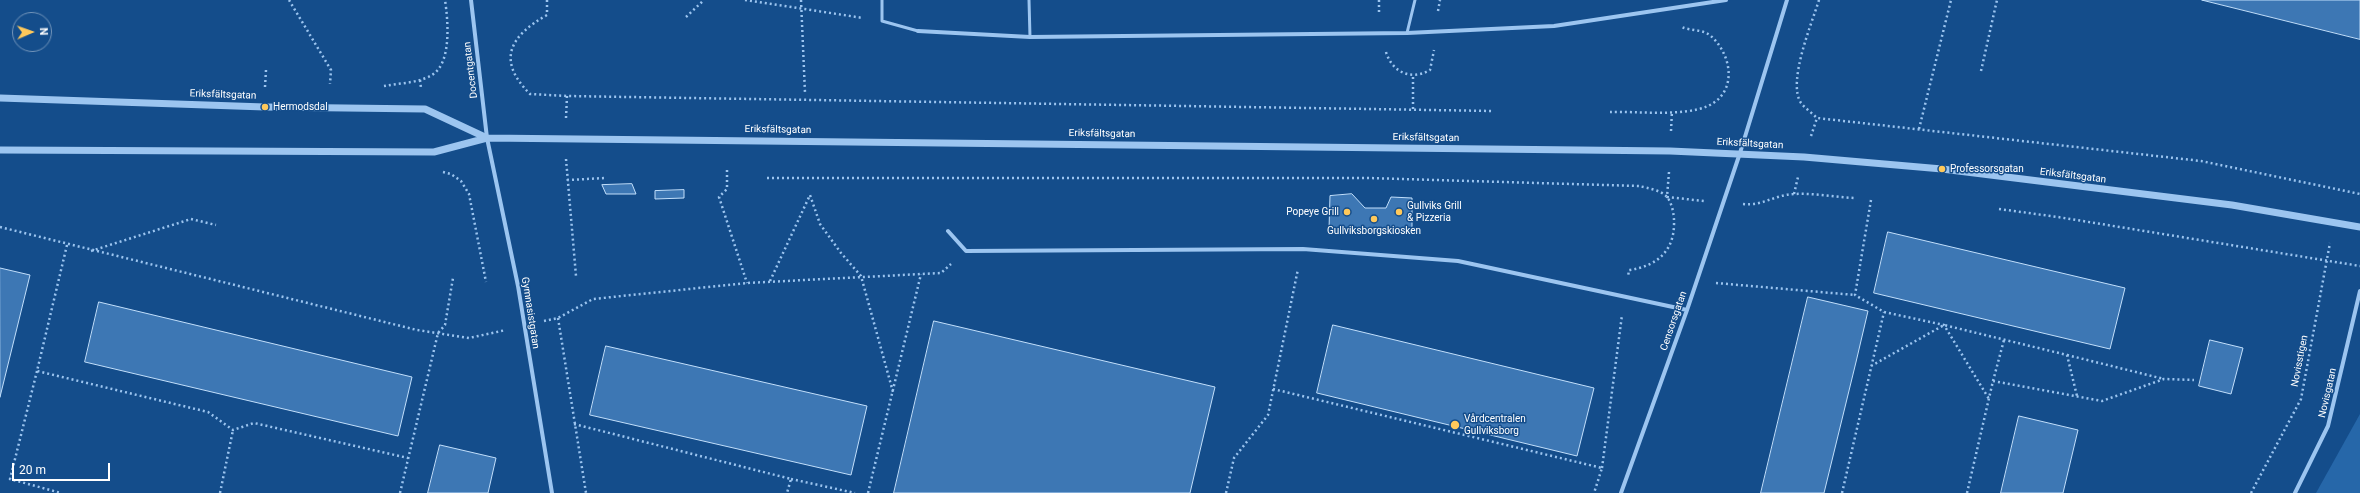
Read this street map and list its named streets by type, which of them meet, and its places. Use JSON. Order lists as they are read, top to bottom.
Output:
{
  "streets": {
    "street": [
      "Docentgatan",
      "Eriksfältsgatan",
      "Gymnasistgatan",
      "Censorsgatan",
      "Novisgatan"
    ],
    "path": ["Novisstigen"]
  },
  "crossings": [
    ["Docentgatan", "Eriksfältsgatan"],
    ["Docentgatan", "Gymnasistgatan"],
    ["Eriksfältsgatan", "Gymnasistgatan"],
    ["Eriksfältsgatan", "Censorsgatan"],
    ["Eriksfältsgatan", "Novisstigen"]
  ],
  "places": [
    "Hermodsdal",
    "Professorsgatan",
    "Popeye Grill",
    "Gullviks Grill & Pizzeria",
    "Gullviksborgskiosken",
    "Vårdcentralen Gullviksborg"
  ],
  "scale_bar": "20 m",
  "north": "right"
}
